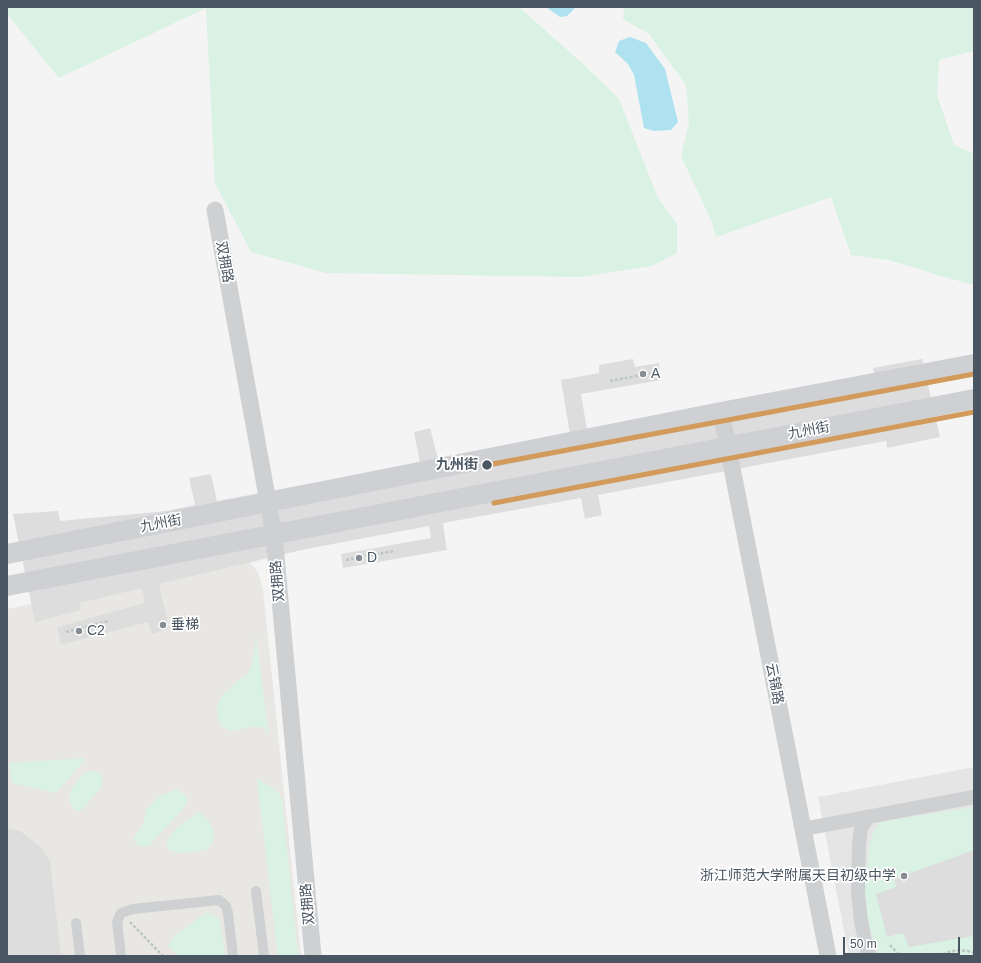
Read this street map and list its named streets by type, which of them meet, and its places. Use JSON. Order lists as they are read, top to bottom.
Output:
{
  "streets": {
    "main road": ["九州街"],
    "street": ["双拥路", "云锦路"]
  },
  "crossings": [
    ["双拥路", "九州街"],
    ["九州街", "云锦路"]
  ],
  "places": [
    "A",
    "九州街",
    "D",
    "垂梯",
    "C2",
    "浙江师范大学附属天目初级中学"
  ],
  "scale_bar": "50 m"
}
